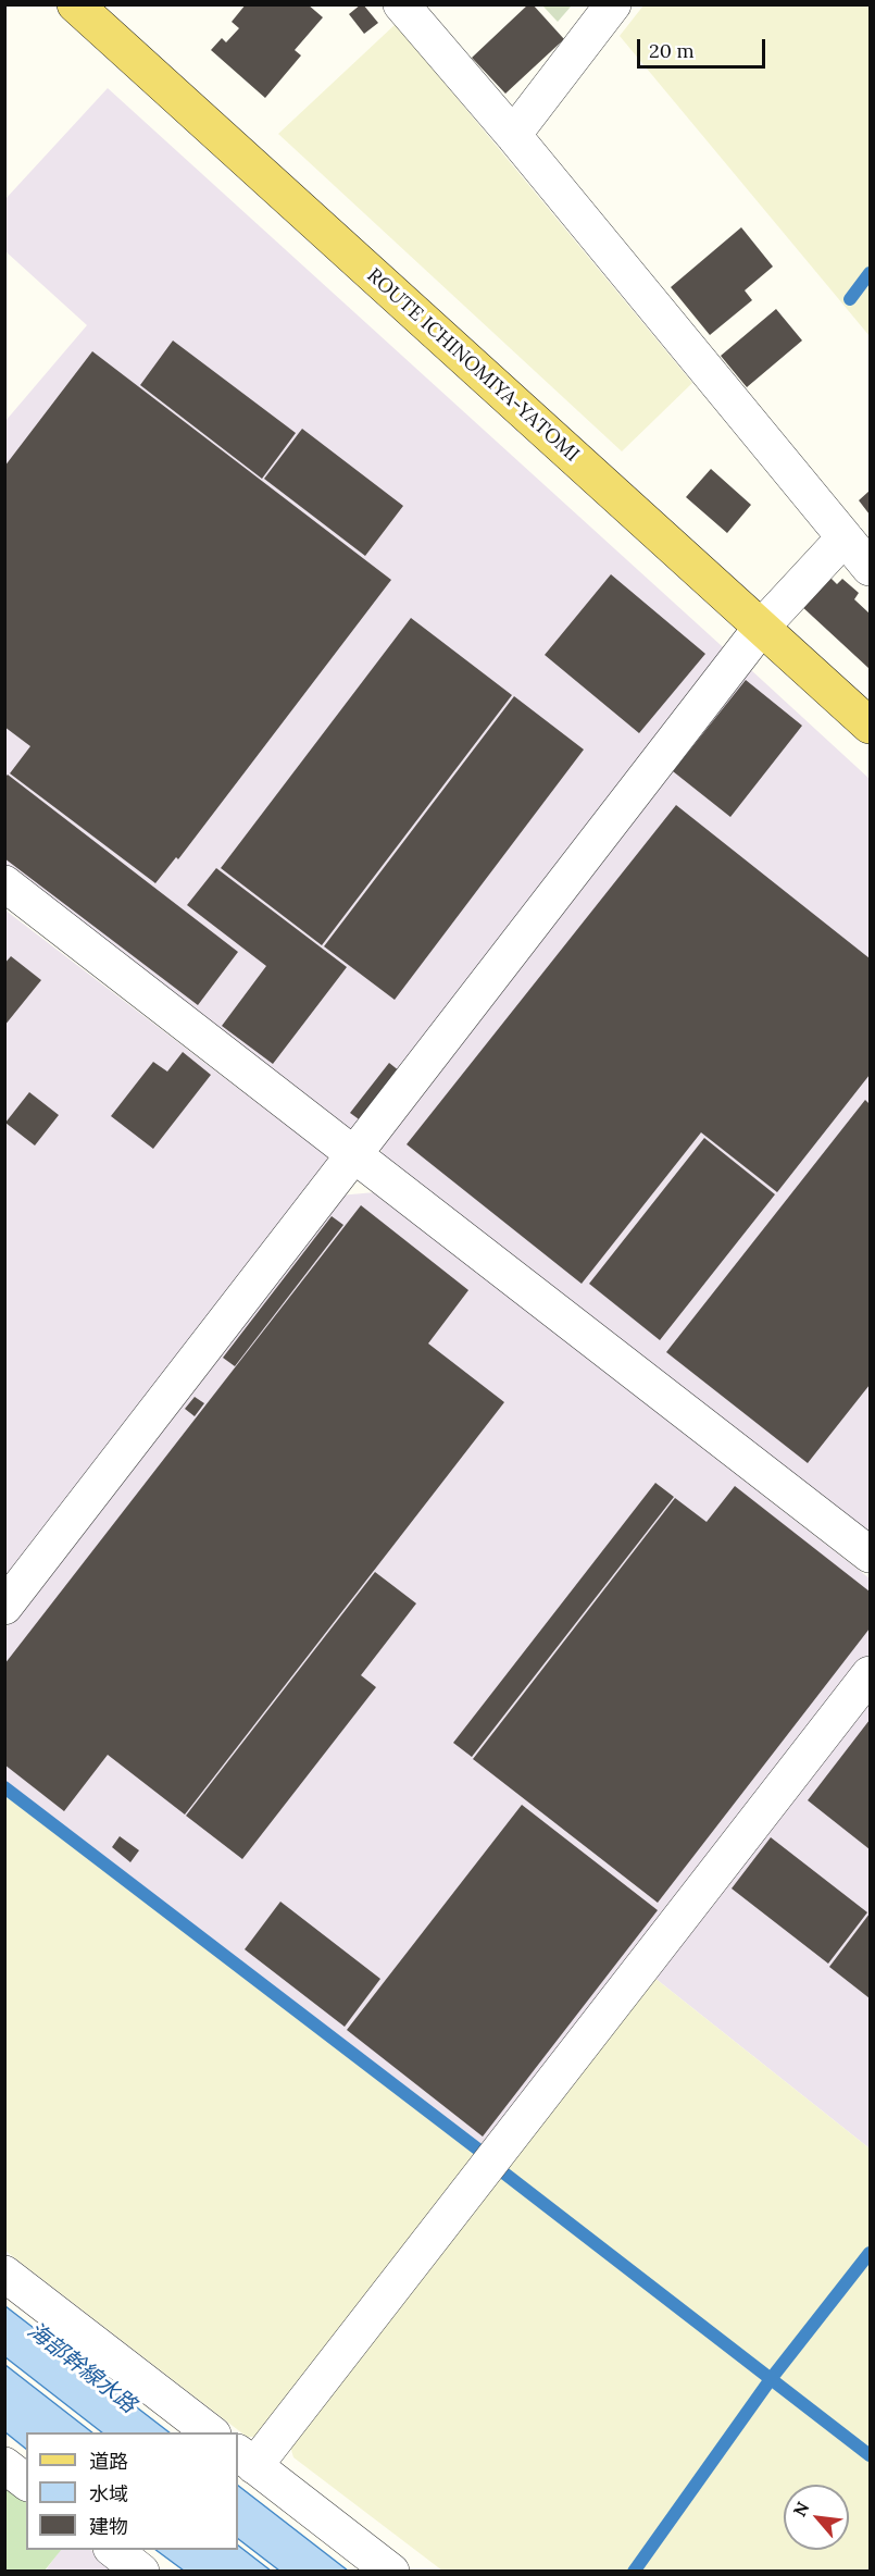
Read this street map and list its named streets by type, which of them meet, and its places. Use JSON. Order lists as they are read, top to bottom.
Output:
{
  "streets": {
    "main road": ["ROUTE ICHINOMIYA-YATOMI"]
  },
  "water": ["海部幹線水路"],
  "legend": ["道路", "水域", "建物"],
  "scale_bar": "20 m",
  "north": "top left"
}
